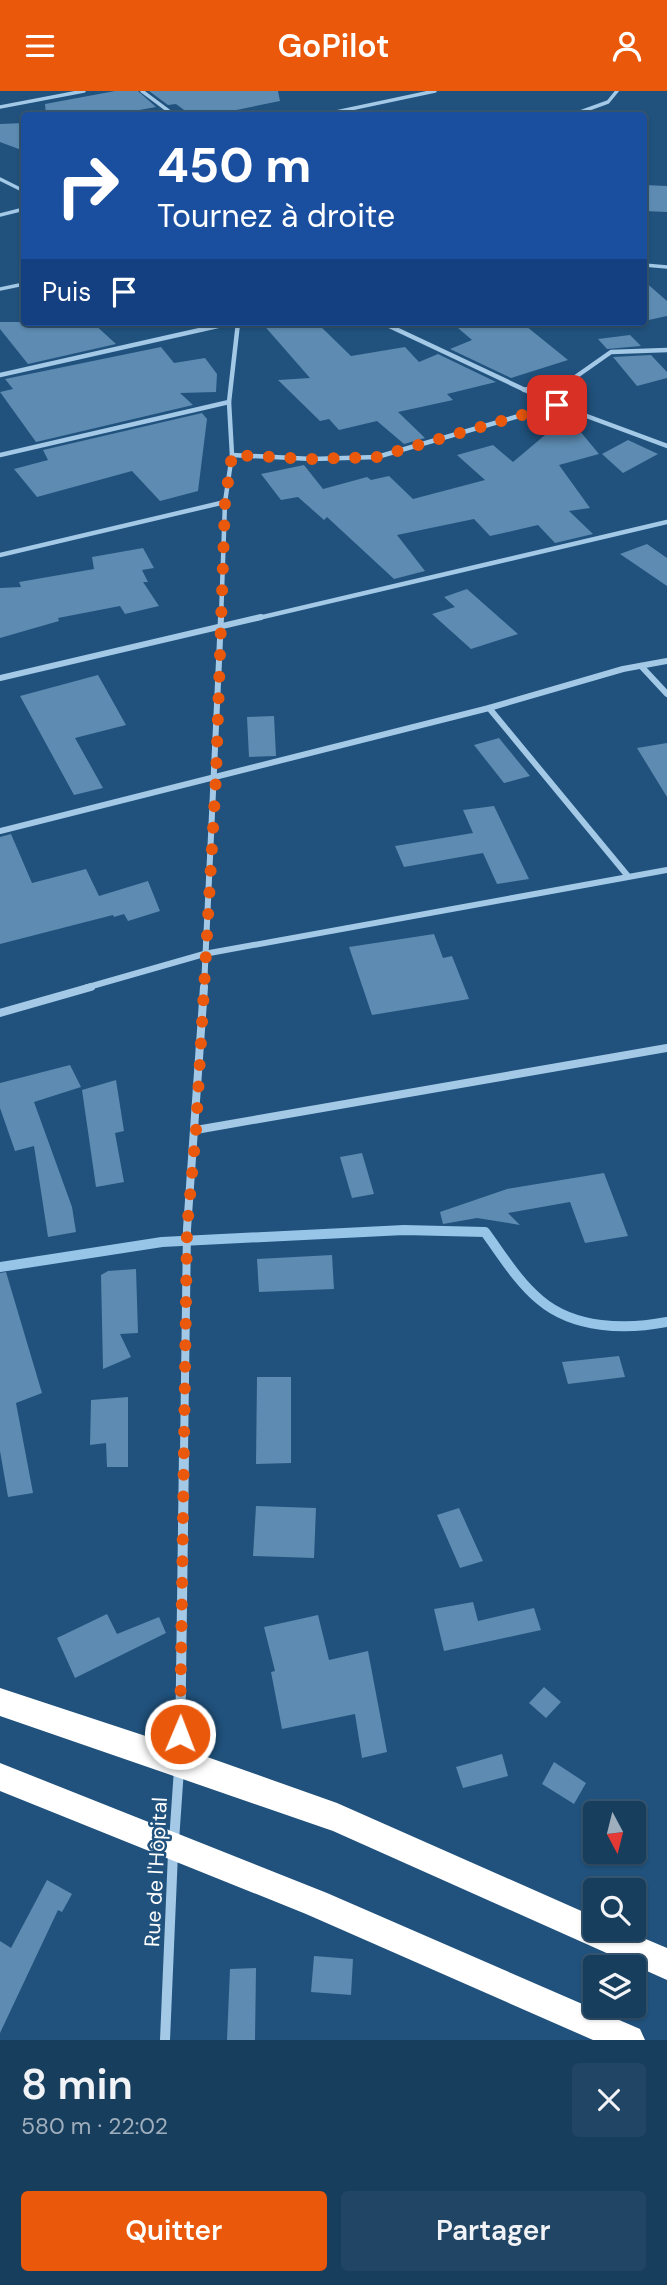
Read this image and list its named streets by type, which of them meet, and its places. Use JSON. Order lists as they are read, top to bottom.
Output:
{
  "streets": {
    "street": ["Rue de l'Hôpital"]
  },
  "north": "bottom",
  "page": {
    "header": "GoPilot",
    "turn": ["450 m", "Tournez à droite"],
    "then": "Puis",
    "heading": ["8 min", "580 m · 22:02"],
    "buttons": ["Quitter", "Partager"]
  }
}
